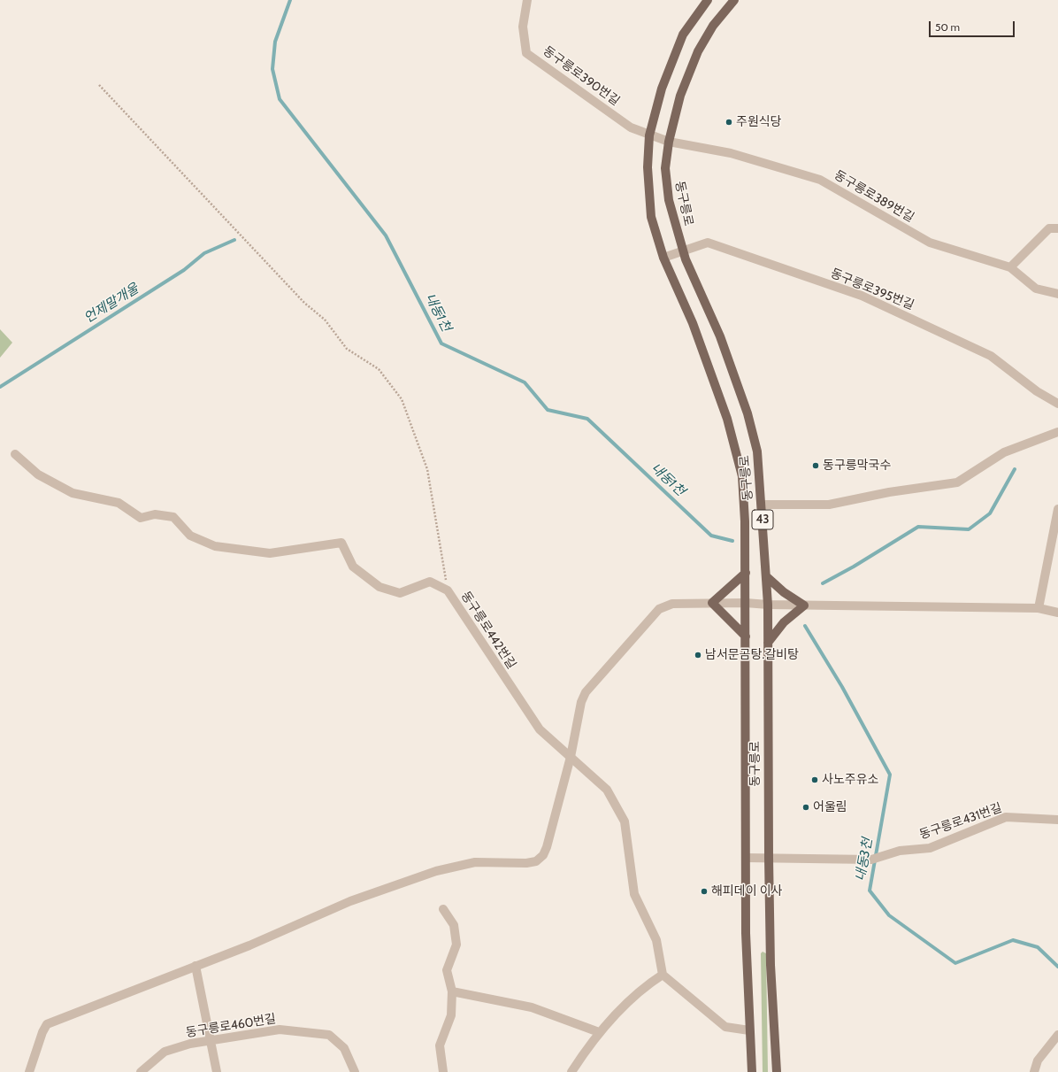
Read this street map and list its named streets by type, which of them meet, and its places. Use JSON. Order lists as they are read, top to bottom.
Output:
{
  "streets": {
    "main road": ["동구릉로", "43"],
    "street": [
      "동구릉로390번길",
      "동구릉로389번길",
      "동구릉로395번길",
      "동구릉로442번길",
      "동구릉로431번길",
      "동구릉로460번길"
    ]
  },
  "crossings": [
    ["동구릉로390번길", "동구릉로389번길"],
    ["동구릉로390번길", "동구릉로"],
    ["동구릉로389번길", "동구릉로"],
    ["동구릉로", "동구릉로395번길"],
    ["동구릉로", "동구릉로431번길"]
  ],
  "water": ["언제말개울", "내동1천", "내동3천"],
  "places": [
    "주원식당",
    "동구릉막국수",
    "남서문곰탕.갈비탕",
    "사노주유소",
    "어울림",
    "해피데이 이사"
  ],
  "scale_bar": "50 m"
}
